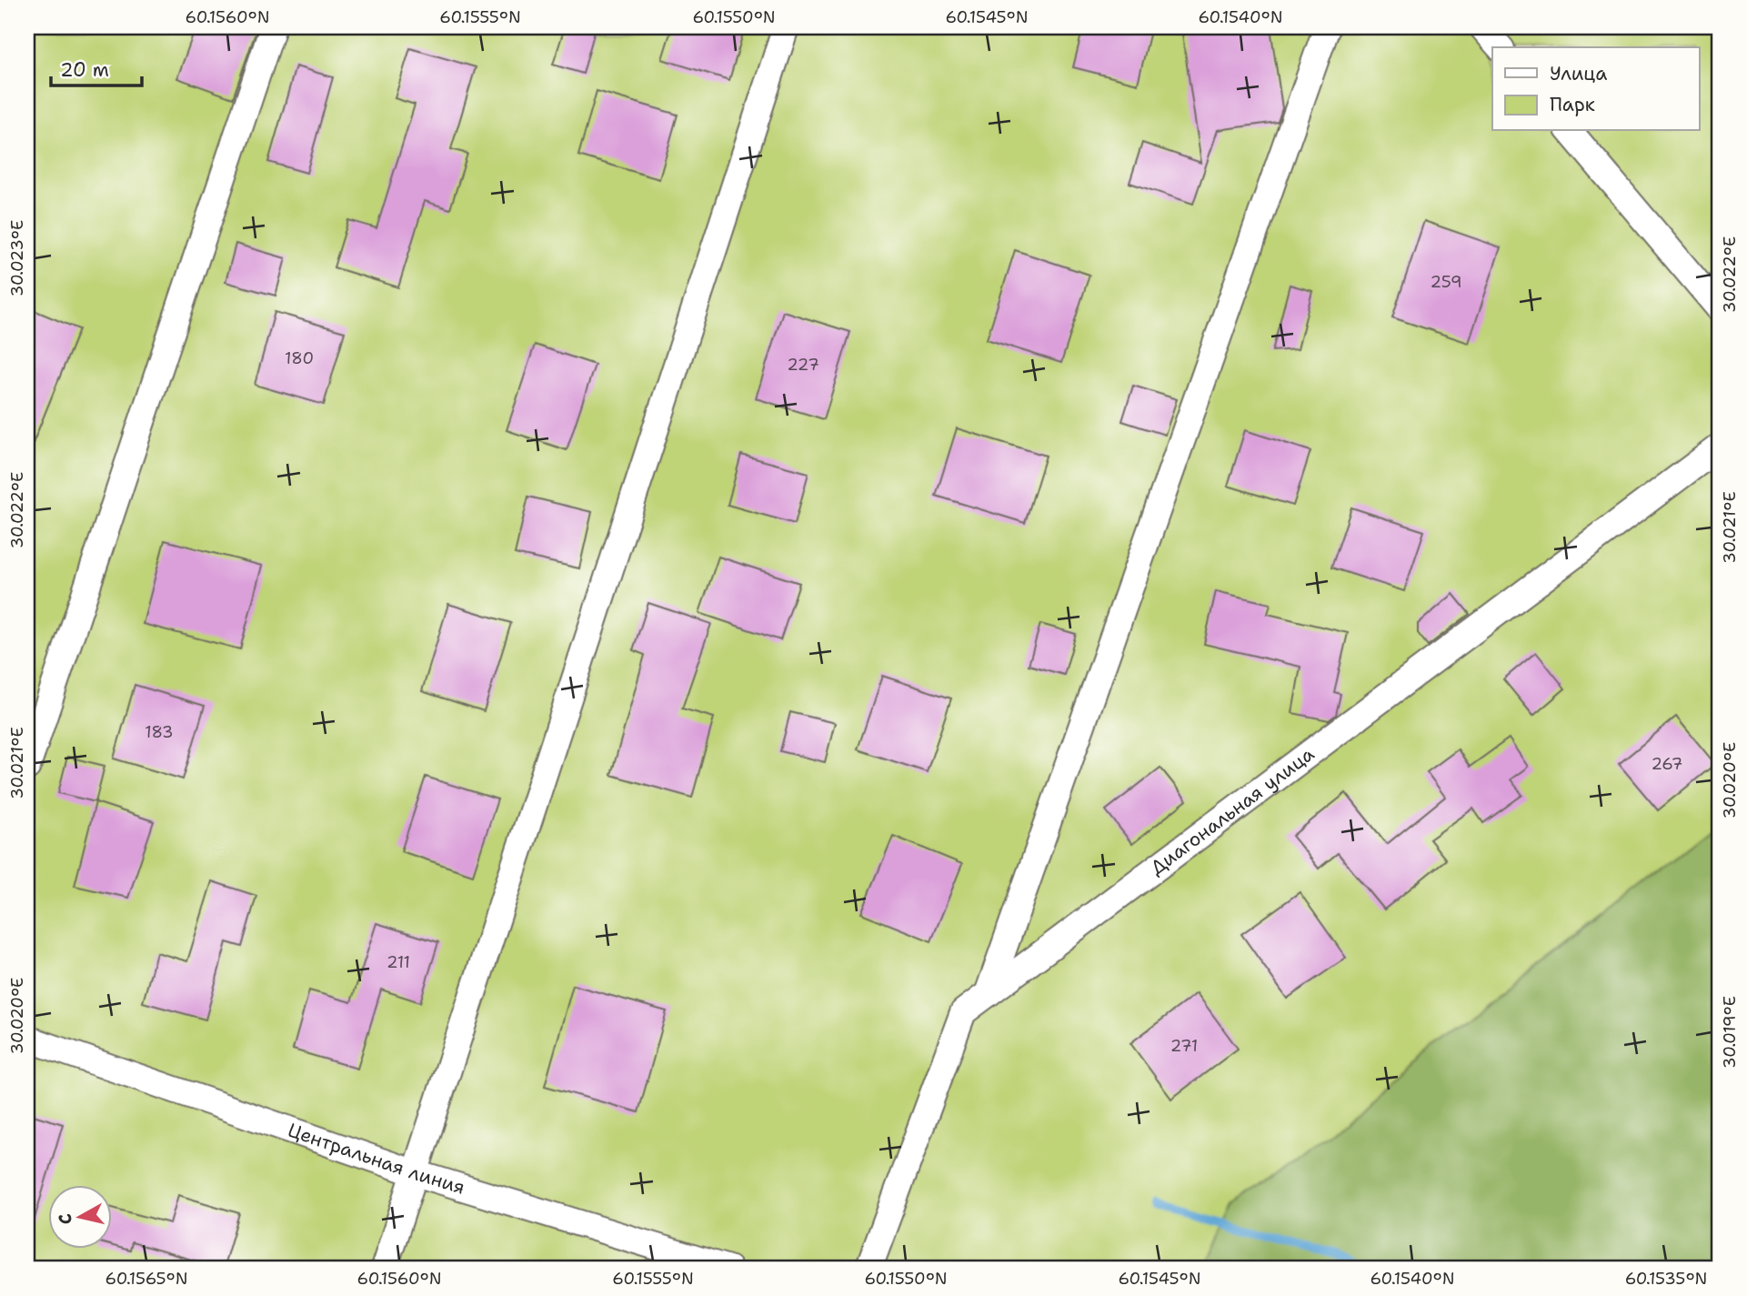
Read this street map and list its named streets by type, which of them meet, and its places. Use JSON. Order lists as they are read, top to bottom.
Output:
{
  "streets": {
    "street": ["Диагональная улица", "Центральная линия"]
  },
  "house_numbers": [
    "259",
    "180",
    "227",
    "183",
    "267",
    "211",
    "271"
  ],
  "legend": ["Улица", "Парк"],
  "scale_bar": "20 m",
  "north": "left",
  "coordinates": [
    "60.1560°N",
    "60.1555°N",
    "60.1550°N",
    "60.1545°N",
    "60.1540°N",
    "30.023°E",
    "30.022°E",
    "30.021°E",
    "30.020°E",
    "30.019°E",
    "60.1565°N",
    "60.1535°N"
  ]
}
